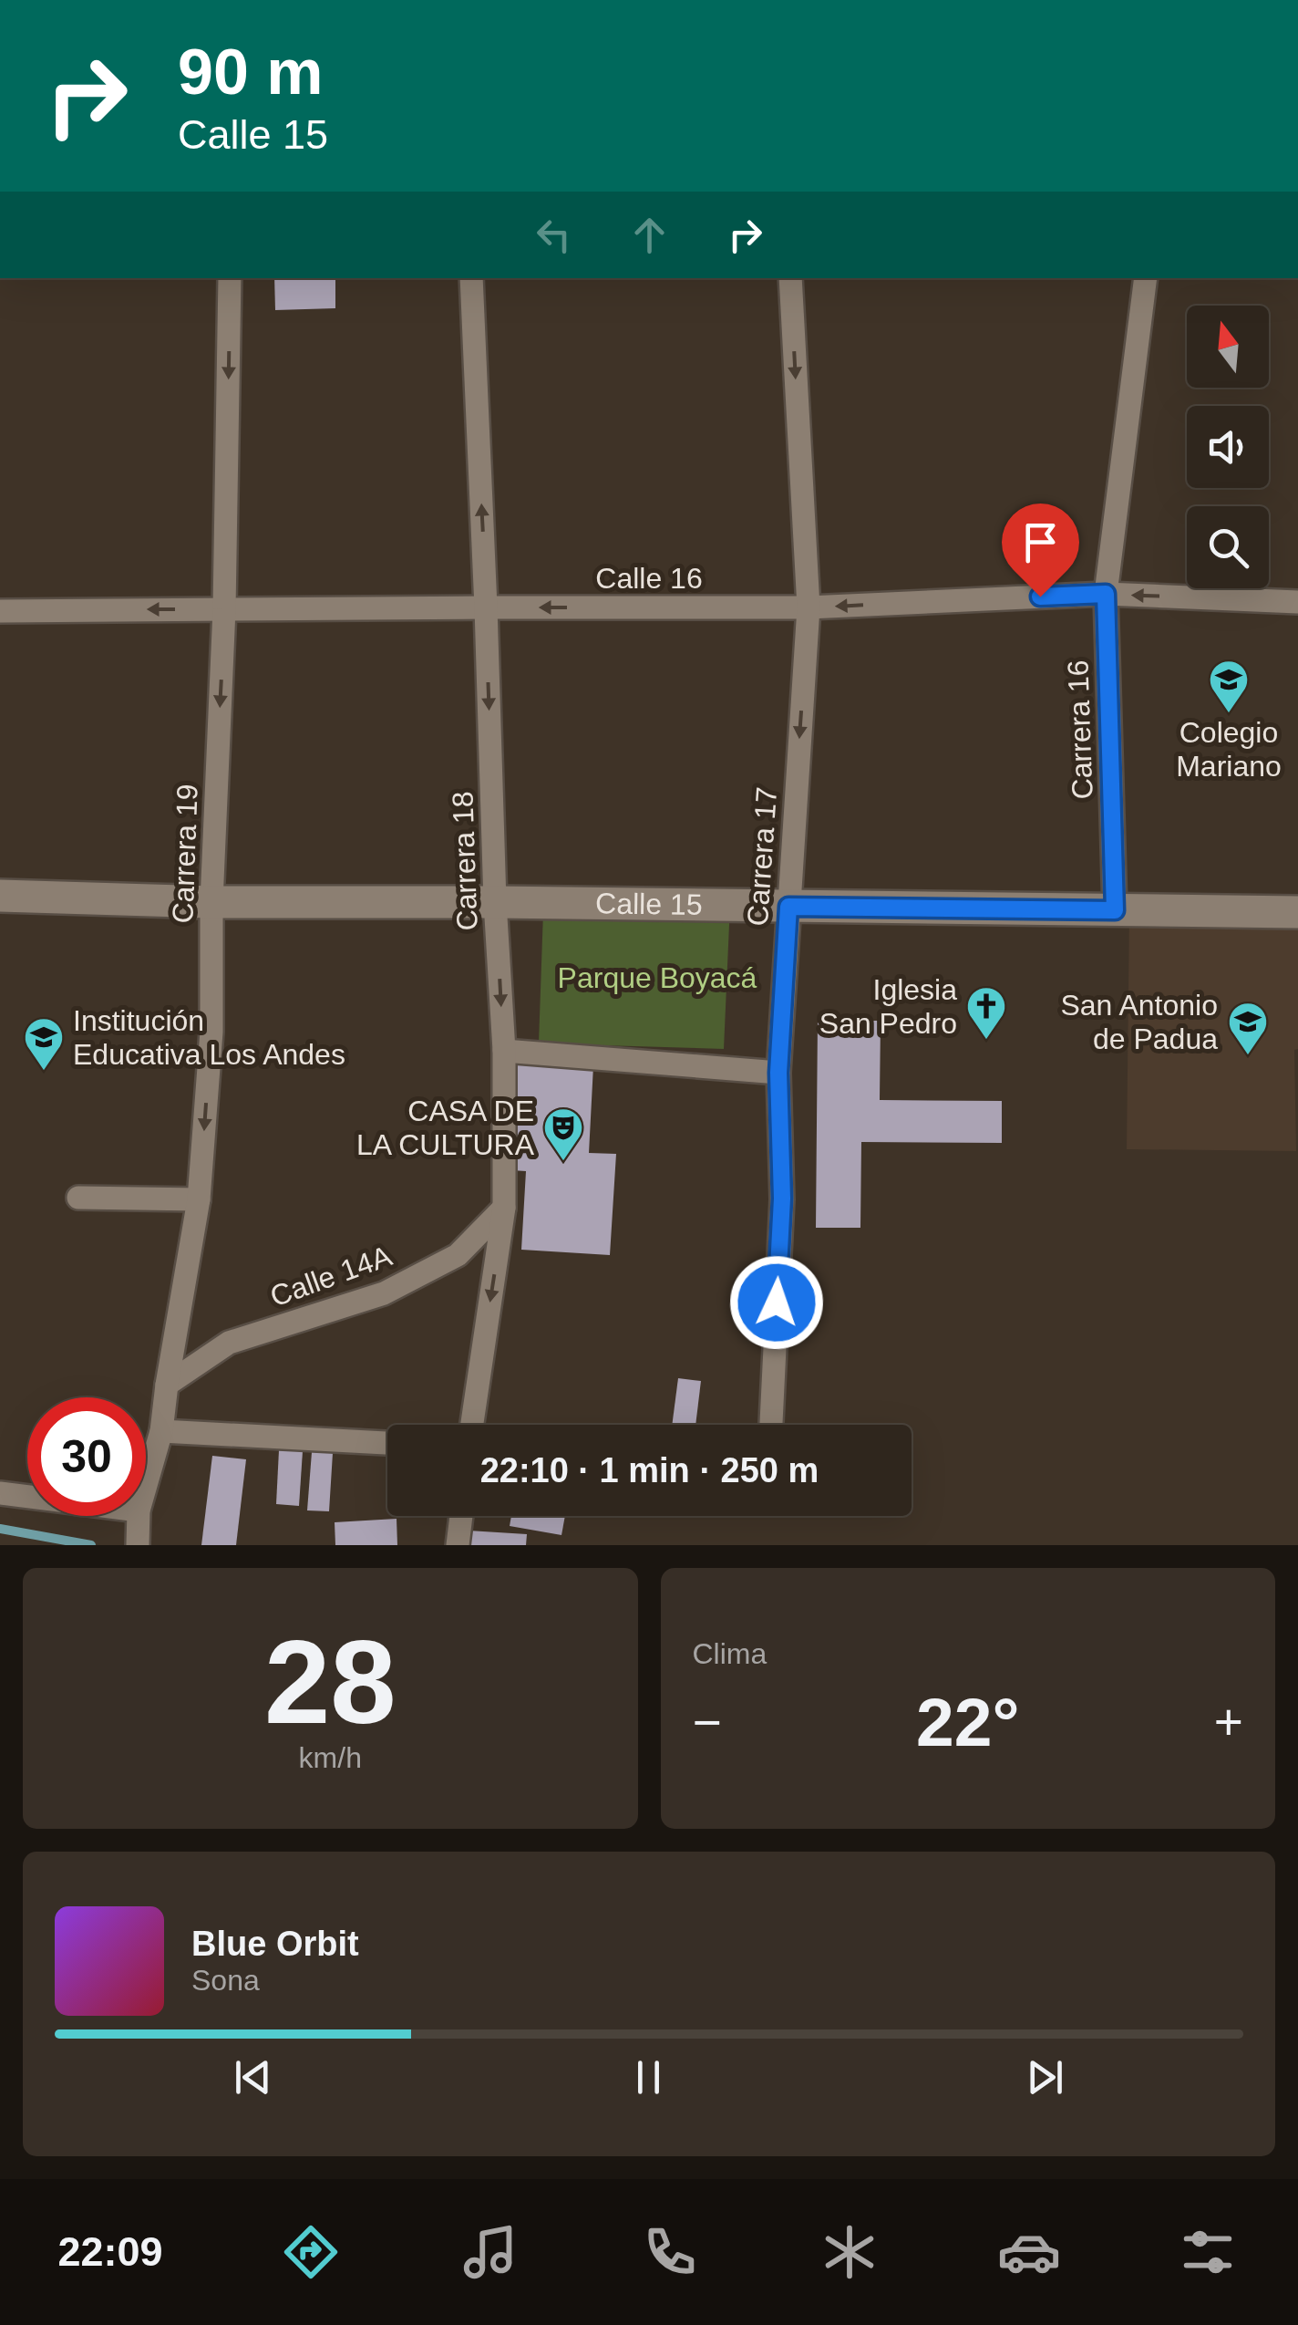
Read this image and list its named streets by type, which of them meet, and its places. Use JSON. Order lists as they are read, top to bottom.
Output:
{
  "streets": {
    "main road": ["Calle 15"],
    "street": [
      "Calle 16",
      "Carrera 16",
      "Carrera 19",
      "Carrera 17",
      "Carrera 18",
      "Calle 14A"
    ]
  },
  "crossings": [
    ["Calle 16", "Carrera 16"],
    ["Calle 16", "Carrera 19"],
    ["Calle 16", "Carrera 17"],
    ["Calle 16", "Carrera 18"],
    ["Carrera 16", "Calle 15"],
    ["Carrera 19", "Calle 15"],
    ["Carrera 19", "Calle 14A"],
    ["Carrera 17", "Calle 15"],
    ["Carrera 18", "Calle 15"],
    ["Carrera 18", "Calle 14A"]
  ],
  "one_way": ["Calle 16", "Carrera 19", "Carrera 17"],
  "parks": ["Parque Boyacá"],
  "places": {
    "school or university": ["Colegio Mariano", "San Antonio de Padua", "Institución Educativa Los Andes"],
    "church": ["Iglesia San Pedro"],
    "theatre": ["CASA DE LA CULTURA"]
  },
  "north": "top",
  "page": {
    "turn": ["90 m", "Calle 15"],
    "limit": "30",
    "trip": "22:10 · 1 min · 250 m",
    "tile": [
      ["28", "km/h"],
      "Clima"
    ],
    "heat": ["−", "22°", "+"],
    "song": ["Blue Orbit", "Sona"],
    "tabs": "22:09"
  }
}
